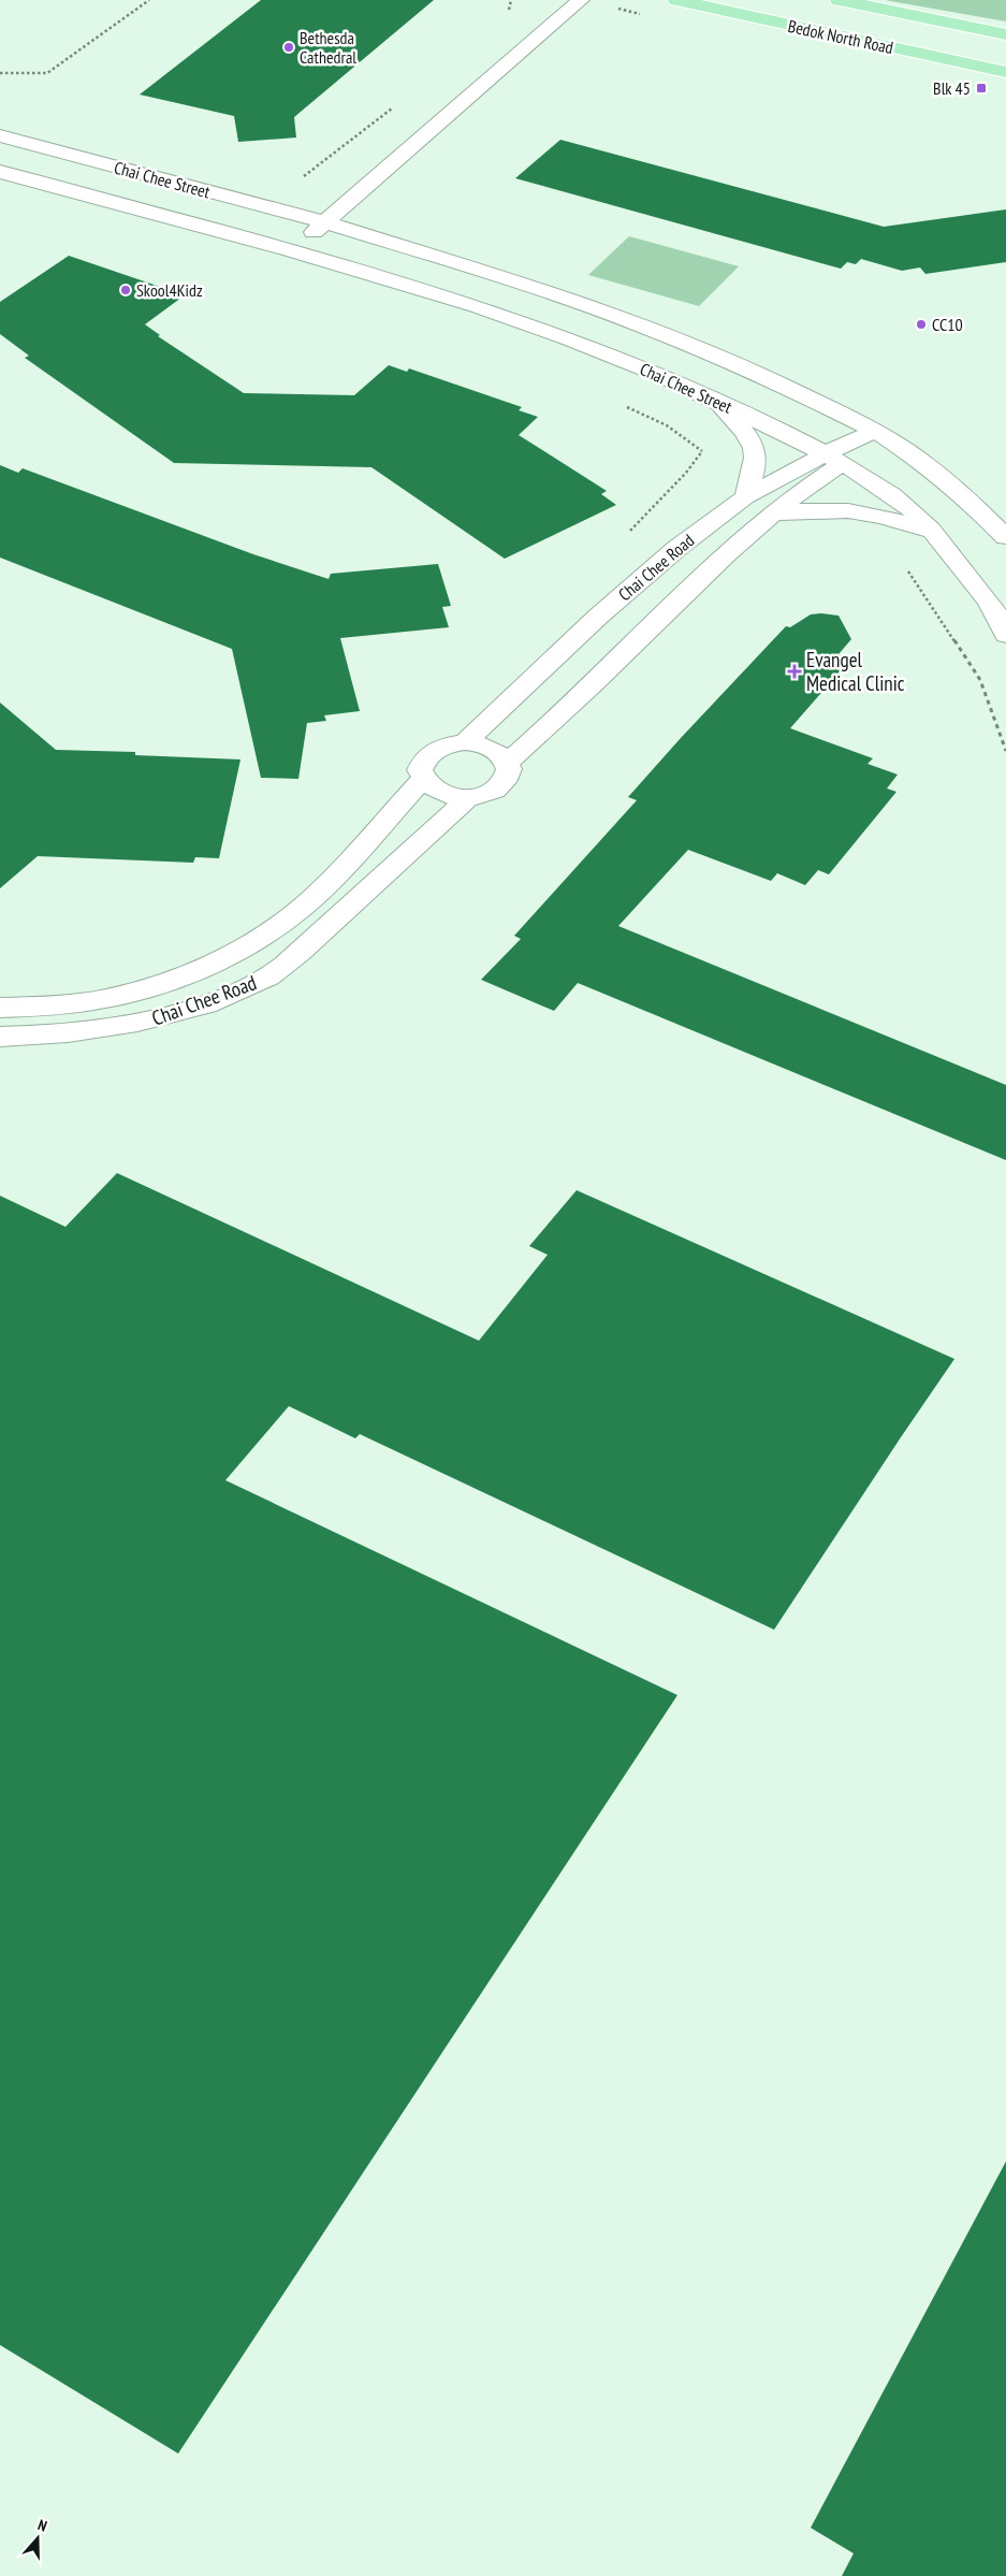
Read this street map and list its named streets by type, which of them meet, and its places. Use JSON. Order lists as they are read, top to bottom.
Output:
{
  "streets": {
    "main road": ["Bedok North Road"],
    "street": ["Chai Chee Street", "Chai Chee Road"]
  },
  "crossings": [
    ["Chai Chee Street", "Chai Chee Road"]
  ],
  "places": {
    "other": ["Bethesda Cathedral", "Skool4Kidz", "CC10"],
    "transit": ["Blk 45"],
    "health": ["Evangel Medical Clinic"]
  },
  "north": "top"
}
